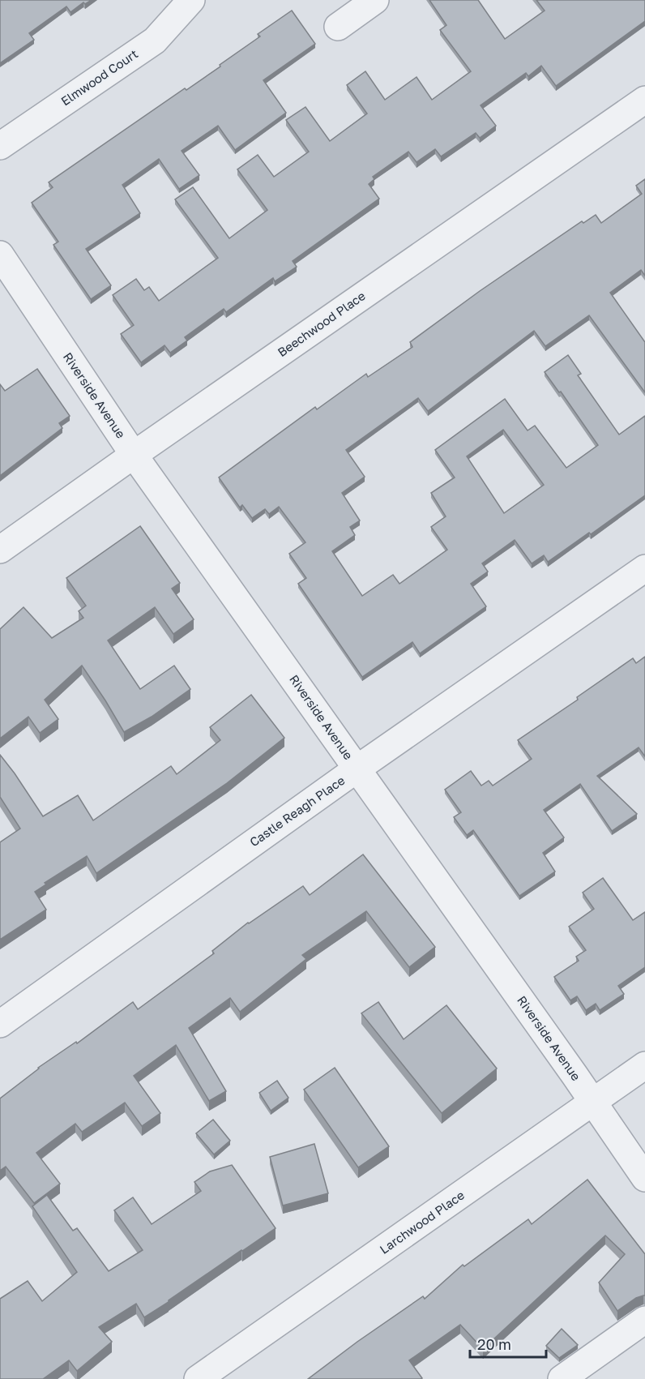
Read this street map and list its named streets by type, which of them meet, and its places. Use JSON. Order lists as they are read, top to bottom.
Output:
{
  "streets": {
    "street": [
      "Elmwood Court",
      "Beechwood Place",
      "Riverside Avenue",
      "Castle Reagh Place",
      "Larchwood Place"
    ]
  },
  "crossings": [
    ["Beechwood Place", "Riverside Avenue"],
    ["Riverside Avenue", "Castle Reagh Place"],
    ["Riverside Avenue", "Larchwood Place"]
  ],
  "scale_bar": "20 m"
}
